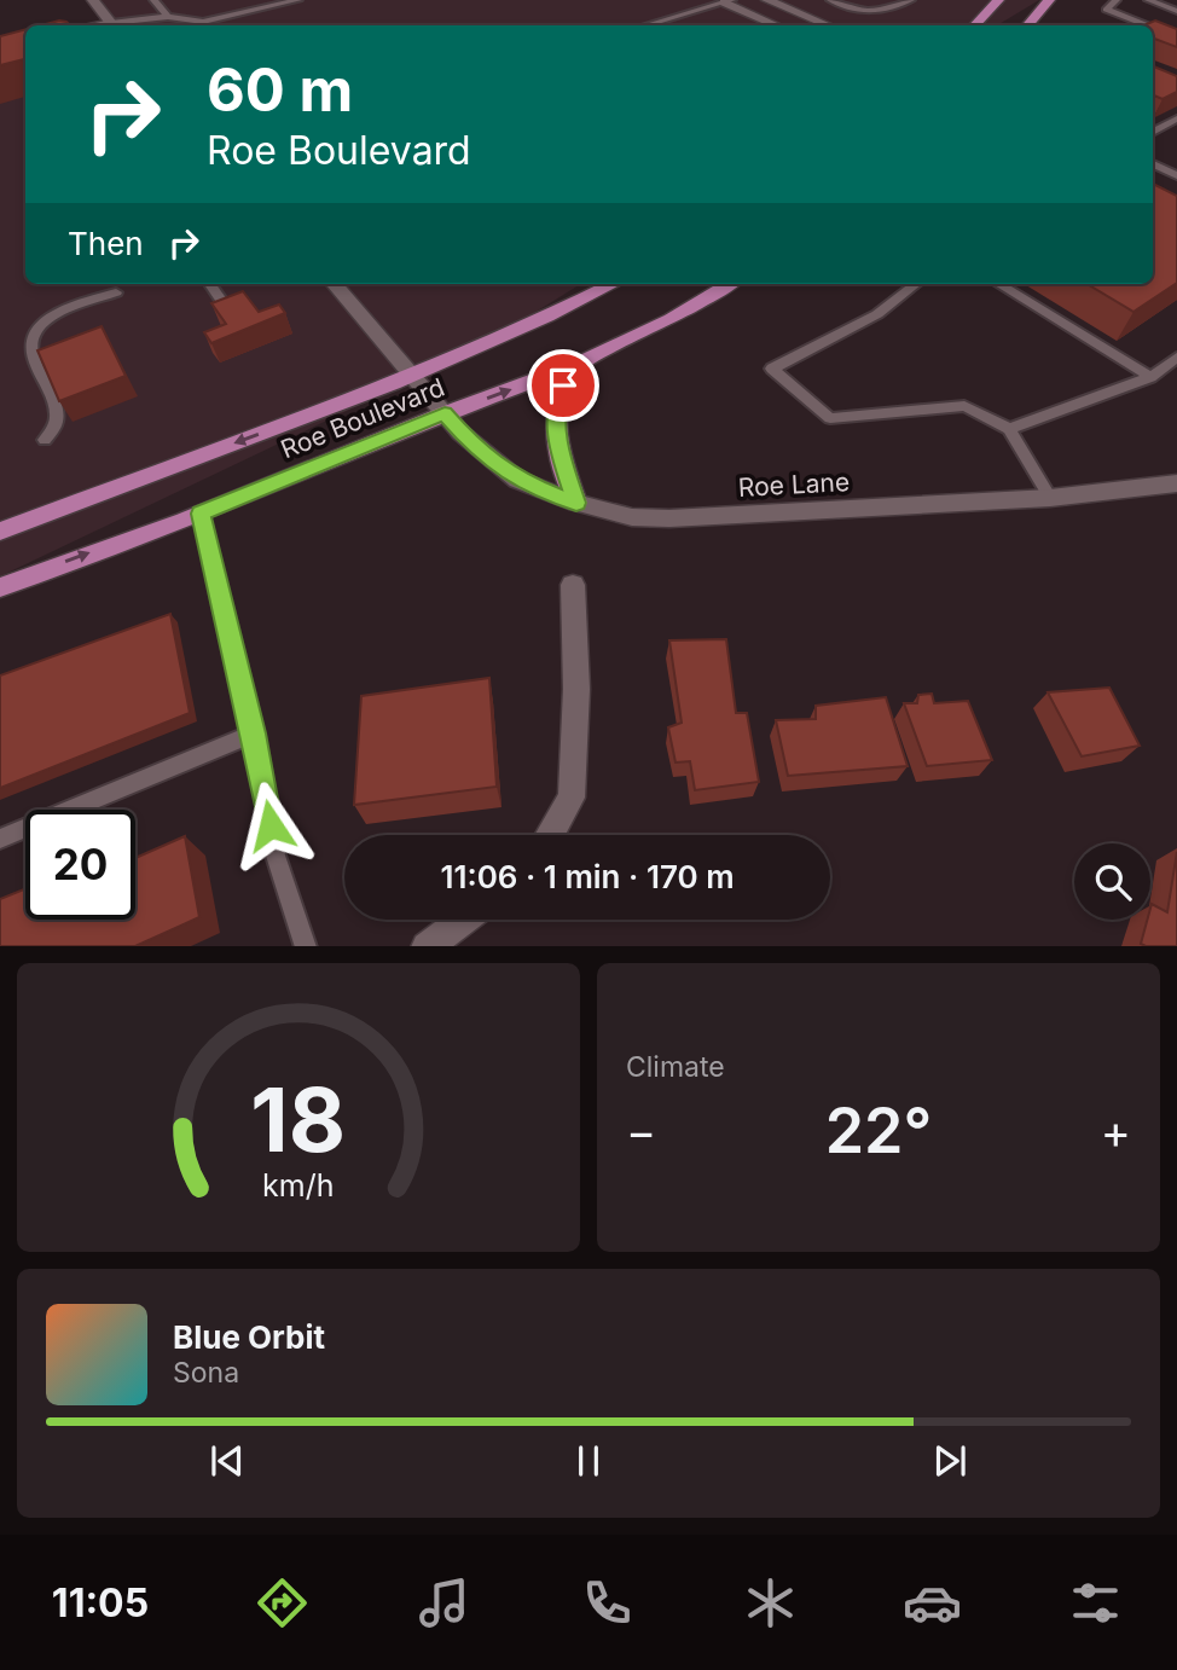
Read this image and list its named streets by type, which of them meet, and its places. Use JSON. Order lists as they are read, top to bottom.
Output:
{
  "streets": {
    "main road": ["Roe Boulevard"],
    "street": ["Roe Lane"]
  },
  "crossings": [
    ["Roe Boulevard", "Roe Lane"]
  ],
  "page": {
    "turn": ["60 m", "Roe Boulevard"],
    "then": "Then",
    "limit": "20",
    "trip": "11:06 · 1 min · 170 m",
    "tile": "Climate",
    "heat": ["−", "22°", "+"],
    "song": ["Blue Orbit", "Sona"],
    "tabs": "11:05",
    "gauge": ["18", "km/h"]
  }
}
